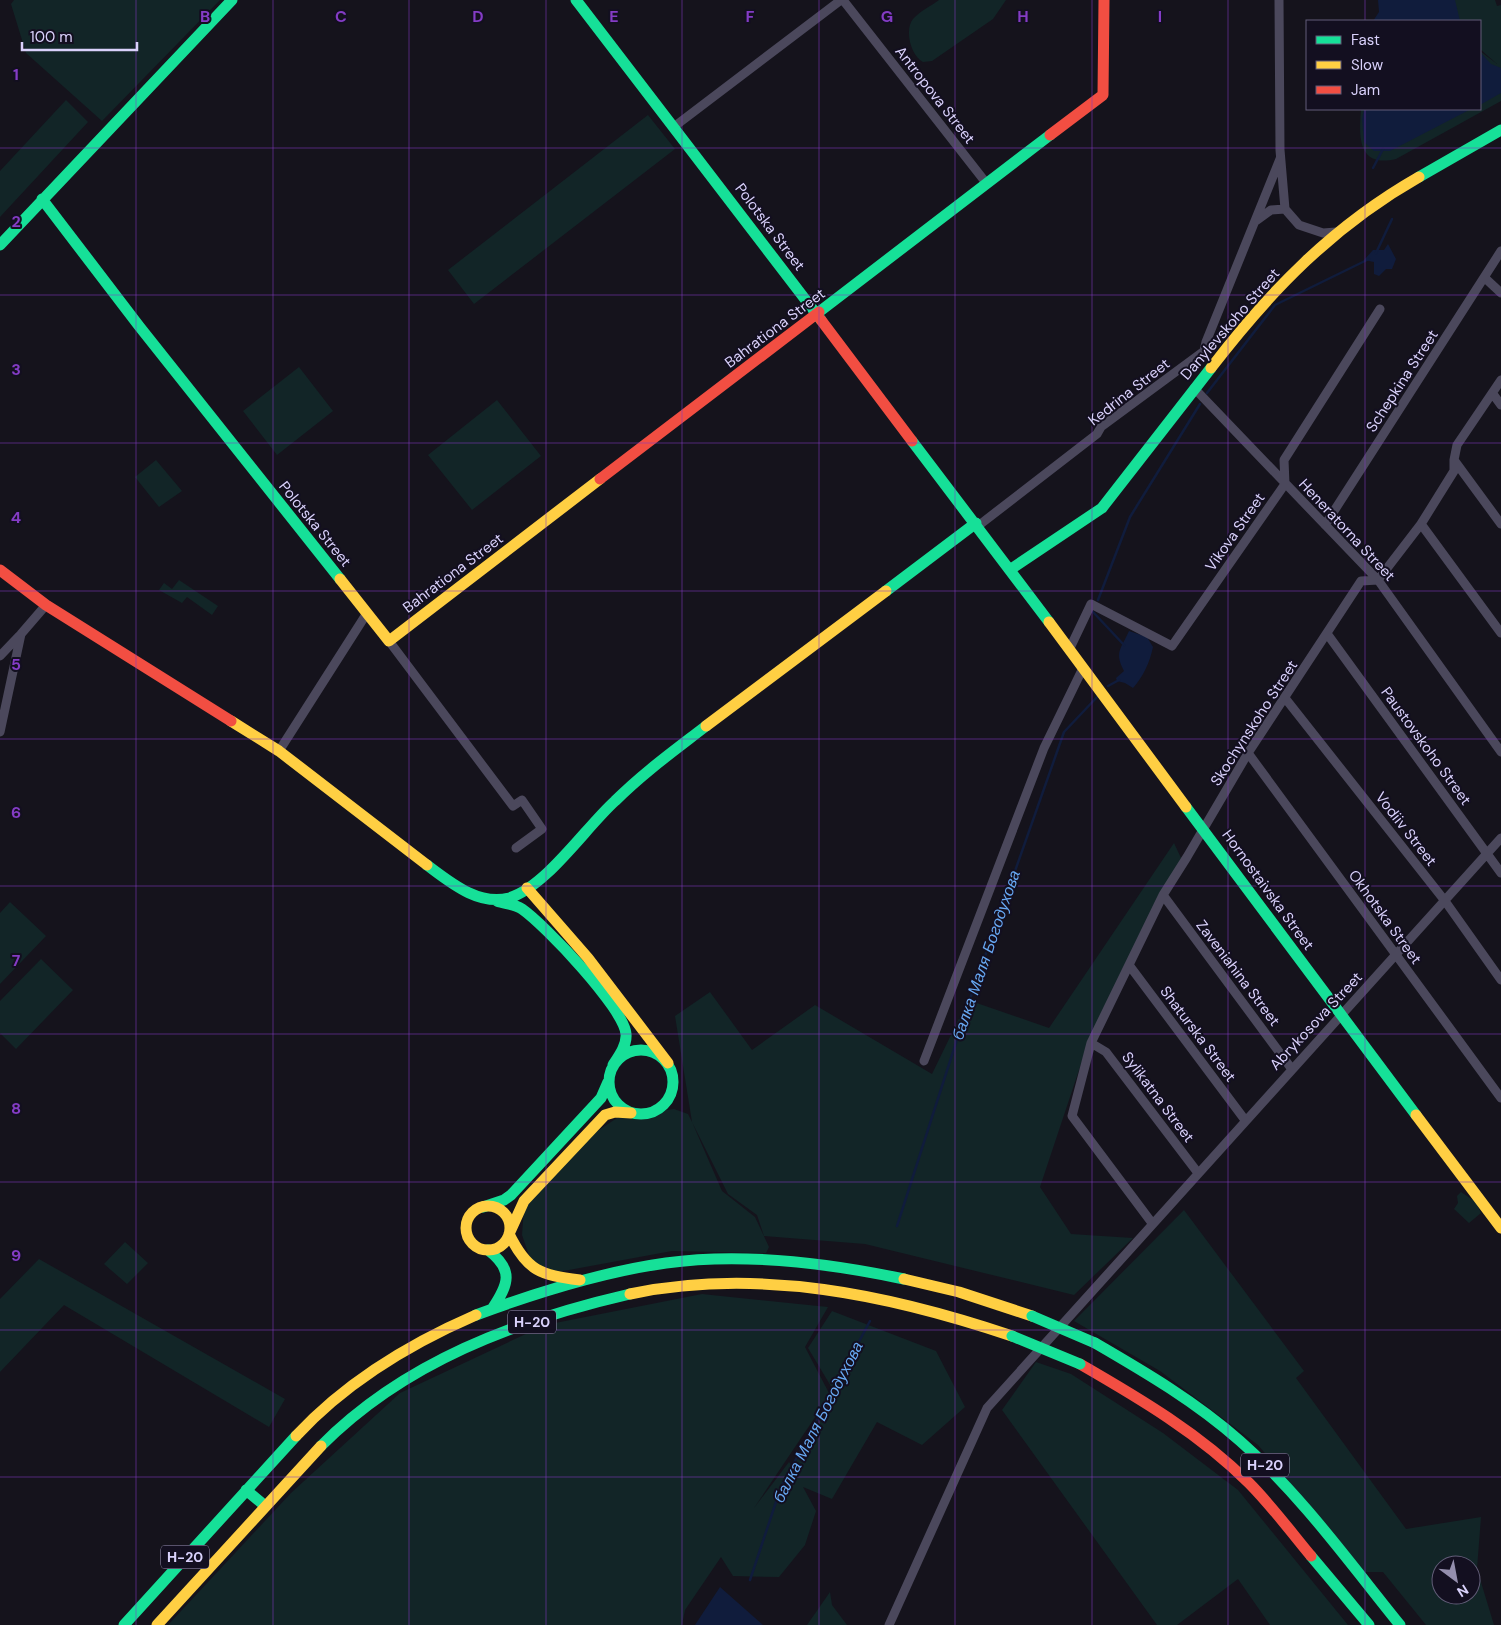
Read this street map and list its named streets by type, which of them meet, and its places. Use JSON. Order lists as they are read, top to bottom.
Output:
{
  "streets": {
    "street": [
      "Antropova Street",
      "Polotska Street",
      "Danylevskoho Street",
      "Bahrationa Street",
      "Schepkina Street",
      "Kedrina Street",
      "Heneratorna Street",
      "Vikova Street",
      "Skochynskoho Street",
      "Paustovskoho Street",
      "Vodiiv Street",
      "Hornostaivska Street",
      "Okhotska Street",
      "Zaveniahina Street",
      "Abrykosova Street",
      "Shaturska Street",
      "Sylikatna Street",
      "Н-20"
    ]
  },
  "crossings": [
    ["Antropova Street", "Polotska Street"],
    ["Antropova Street", "Bahrationa Street"],
    ["Polotska Street", "Danylevskoho Street"],
    ["Polotska Street", "Bahrationa Street"],
    ["Polotska Street", "Kedrina Street"],
    ["Polotska Street", "Hornostaivska Street"],
    ["Danylevskoho Street", "Heneratorna Street"],
    ["Danylevskoho Street", "Hornostaivska Street"],
    ["Schepkina Street", "Heneratorna Street"],
    ["Heneratorna Street", "Vikova Street"],
    ["Heneratorna Street", "Skochynskoho Street"],
    ["Vikova Street", "Hornostaivska Street"],
    ["Skochynskoho Street", "Paustovskoho Street"],
    ["Skochynskoho Street", "Vodiiv Street"],
    ["Skochynskoho Street", "Hornostaivska Street"],
    ["Skochynskoho Street", "Okhotska Street"],
    ["Skochynskoho Street", "Zaveniahina Street"],
    ["Skochynskoho Street", "Abrykosova Street"],
    ["Skochynskoho Street", "Shaturska Street"],
    ["Skochynskoho Street", "Sylikatna Street"],
    ["Paustovskoho Street", "Abrykosova Street"],
    ["Vodiiv Street", "Abrykosova Street"],
    ["Hornostaivska Street", "Abrykosova Street"],
    ["Okhotska Street", "Abrykosova Street"],
    ["Zaveniahina Street", "Abrykosova Street"],
    ["Abrykosova Street", "Shaturska Street"],
    ["Abrykosova Street", "Sylikatna Street"]
  ],
  "water": ["балка Маля Богодухова"],
  "legend": ["Fast", "Slow", "Jam"],
  "scale_bar": "100 m",
  "north": "bottom right",
  "grid": {
    "columns": [
      "B",
      "C",
      "D",
      "E",
      "F",
      "G",
      "H",
      "I"
    ],
    "rows": [
      "1",
      "2",
      "3",
      "4",
      "5",
      "6",
      "7",
      "8",
      "9"
    ]
  }
}
